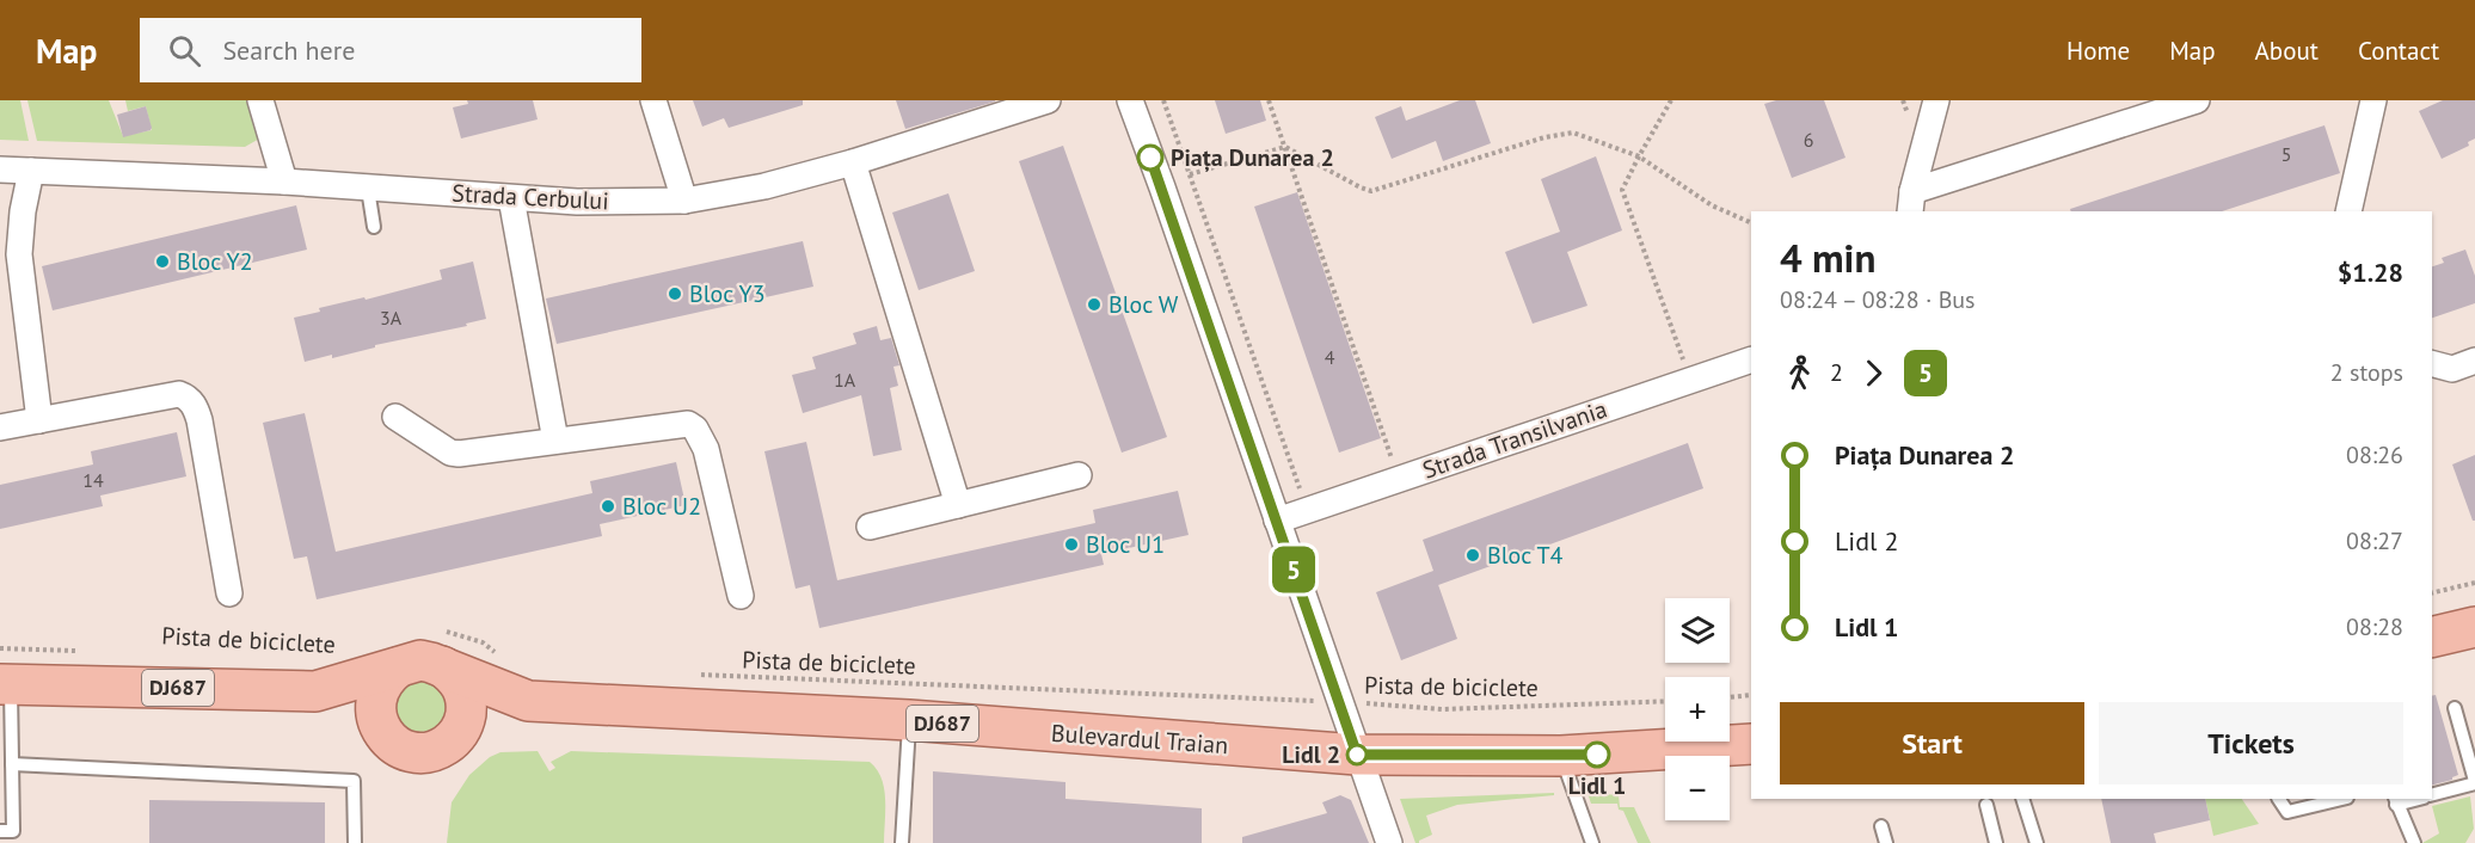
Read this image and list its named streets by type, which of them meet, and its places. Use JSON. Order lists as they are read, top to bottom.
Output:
{
  "streets": {
    "main road": ["DJ687", "Bulevardul Traian"],
    "street": ["Strada Cerbului", "Strada Transilvania"],
    "path": ["Pista de biciclete"]
  },
  "places": [
    "Piața Dunarea 2",
    "Bloc Y2",
    "Bloc Y3",
    "Bloc W",
    "Bloc U2",
    "Bloc U1",
    "Bloc T4",
    "Lidl 2",
    "Lidl 1"
  ],
  "lines": ["bus line 5"],
  "house_numbers": [
    "6",
    "5",
    "3A",
    "4",
    "1A",
    "14"
  ],
  "page": {
    "header": "Map",
    "search": "Search here",
    "nav": [
      "Home",
      "Map",
      "About",
      "Contact"
    ],
    "on_map": "5",
    "heading": ["4 min", "08:24 – 08:28 · Bus", "$1.28"],
    "legs": ["2", "5", "2 stops"],
    "list": [
      {
        "name": "Piața Dunarea 2",
        "value": "08:26"
      },
      {
        "name": "Lidl 2",
        "value": "08:27"
      },
      {
        "name": "Lidl 1",
        "value": "08:28"
      }
    ],
    "map_buttons": ["+", "−"],
    "buttons": ["Start", "Tickets"]
  }
}
